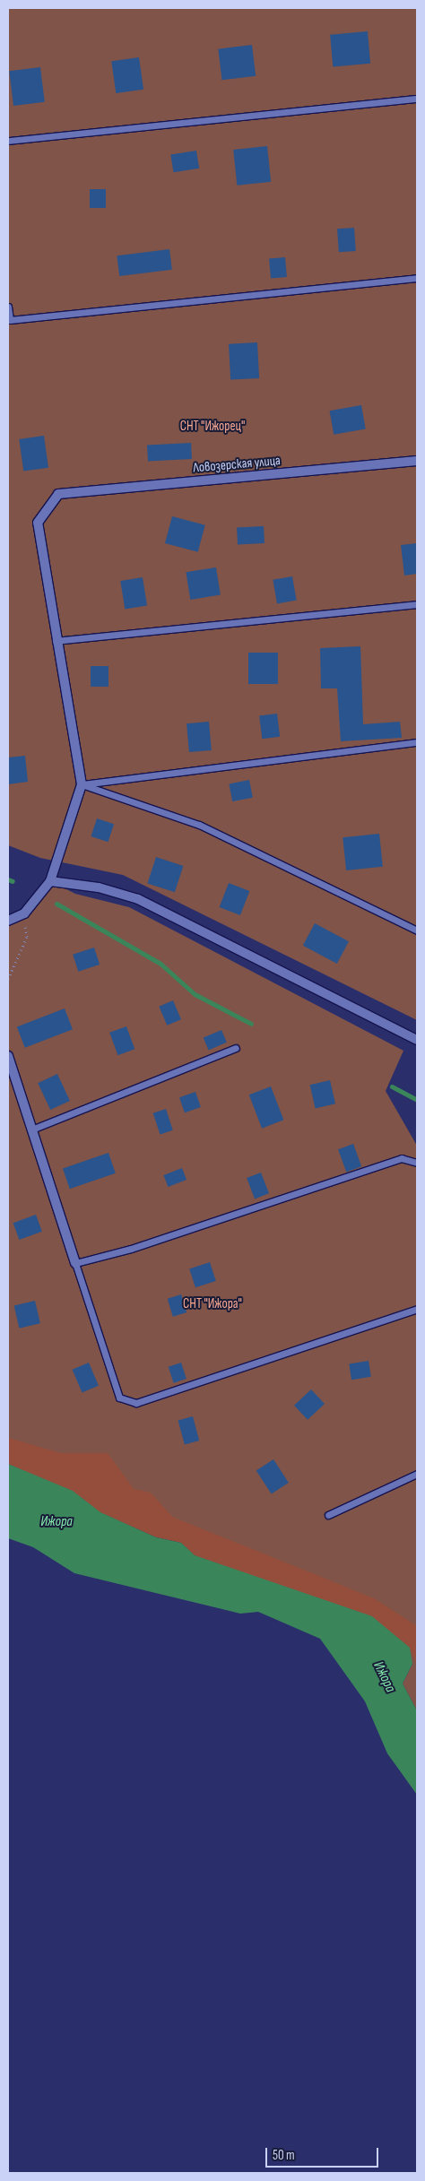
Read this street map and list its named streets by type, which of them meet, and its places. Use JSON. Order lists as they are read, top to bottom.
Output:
{
  "streets": {
    "street": ["Ловозерская улица"]
  },
  "water": ["Ижора"],
  "parks": ["СНТ \"Ижорец\"", "СНТ \"Ижора\""],
  "scale_bar": "50 m"
}
